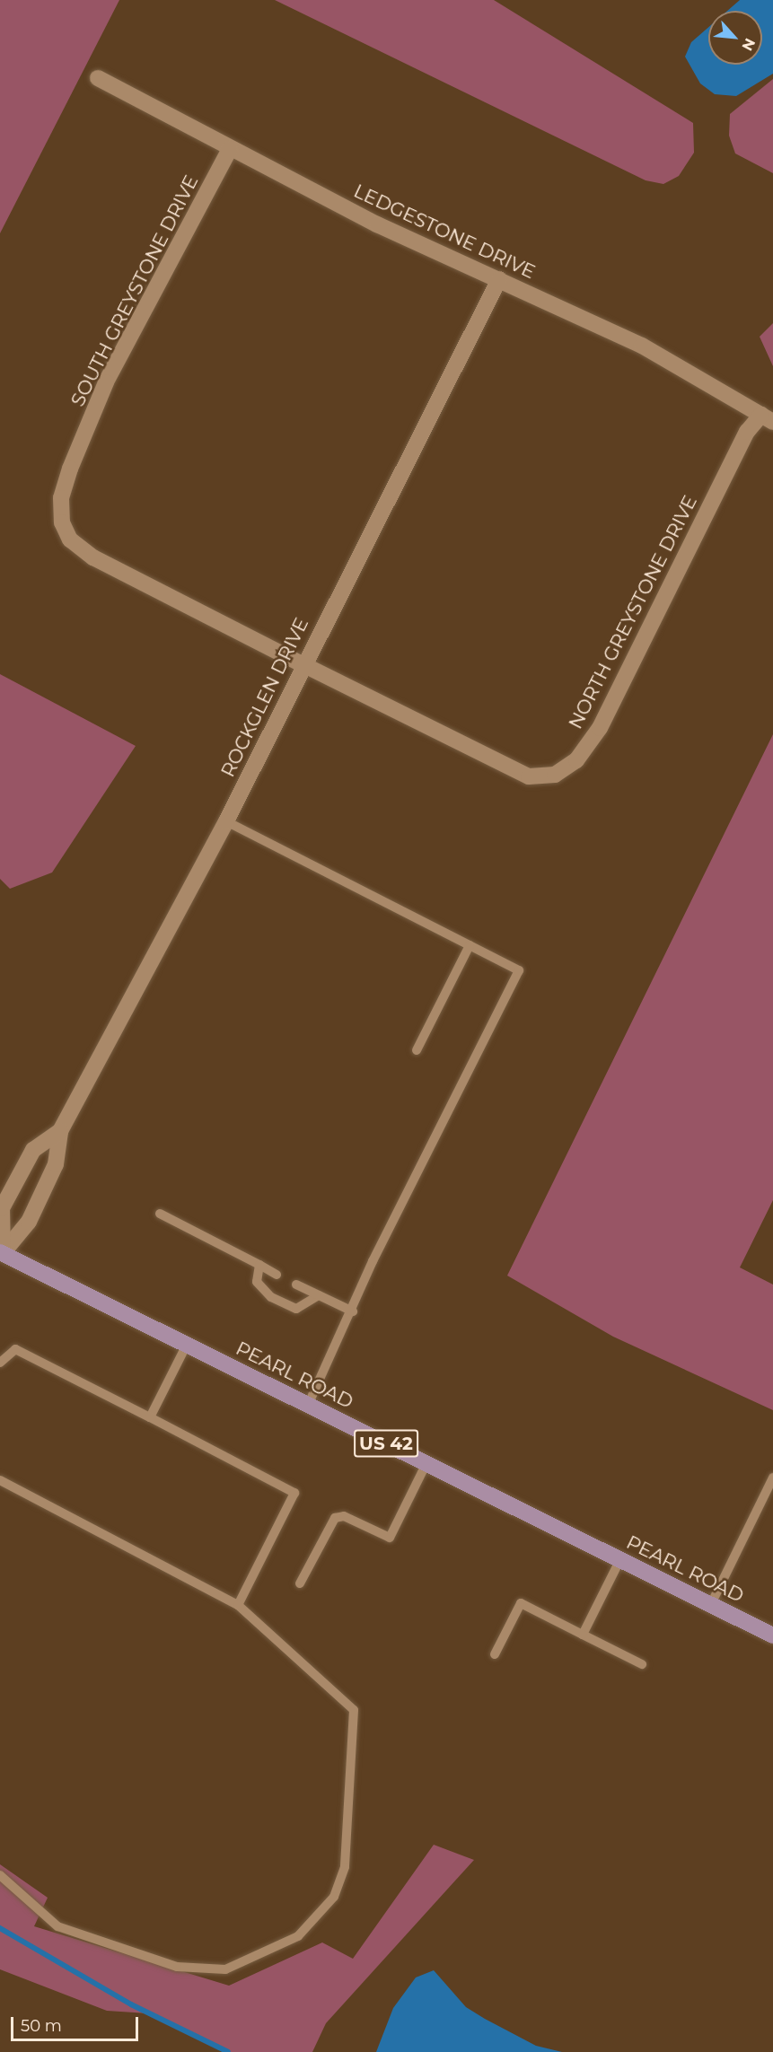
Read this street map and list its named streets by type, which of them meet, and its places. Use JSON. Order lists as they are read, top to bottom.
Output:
{
  "streets": {
    "main road": ["PEARL ROAD", "US 42"],
    "street": [
      "LEDGESTONE DRIVE",
      "SOUTH GREYSTONE DRIVE",
      "NORTH GREYSTONE DRIVE",
      "ROCKGLEN DRIVE"
    ]
  },
  "crossings": [
    ["LEDGESTONE DRIVE", "SOUTH GREYSTONE DRIVE"],
    ["LEDGESTONE DRIVE", "NORTH GREYSTONE DRIVE"],
    ["LEDGESTONE DRIVE", "ROCKGLEN DRIVE"],
    ["SOUTH GREYSTONE DRIVE", "NORTH GREYSTONE DRIVE"],
    ["SOUTH GREYSTONE DRIVE", "ROCKGLEN DRIVE"],
    ["NORTH GREYSTONE DRIVE", "ROCKGLEN DRIVE"],
    ["ROCKGLEN DRIVE", "PEARL ROAD"]
  ],
  "scale_bar": "50 m",
  "north": "bottom right"
}
